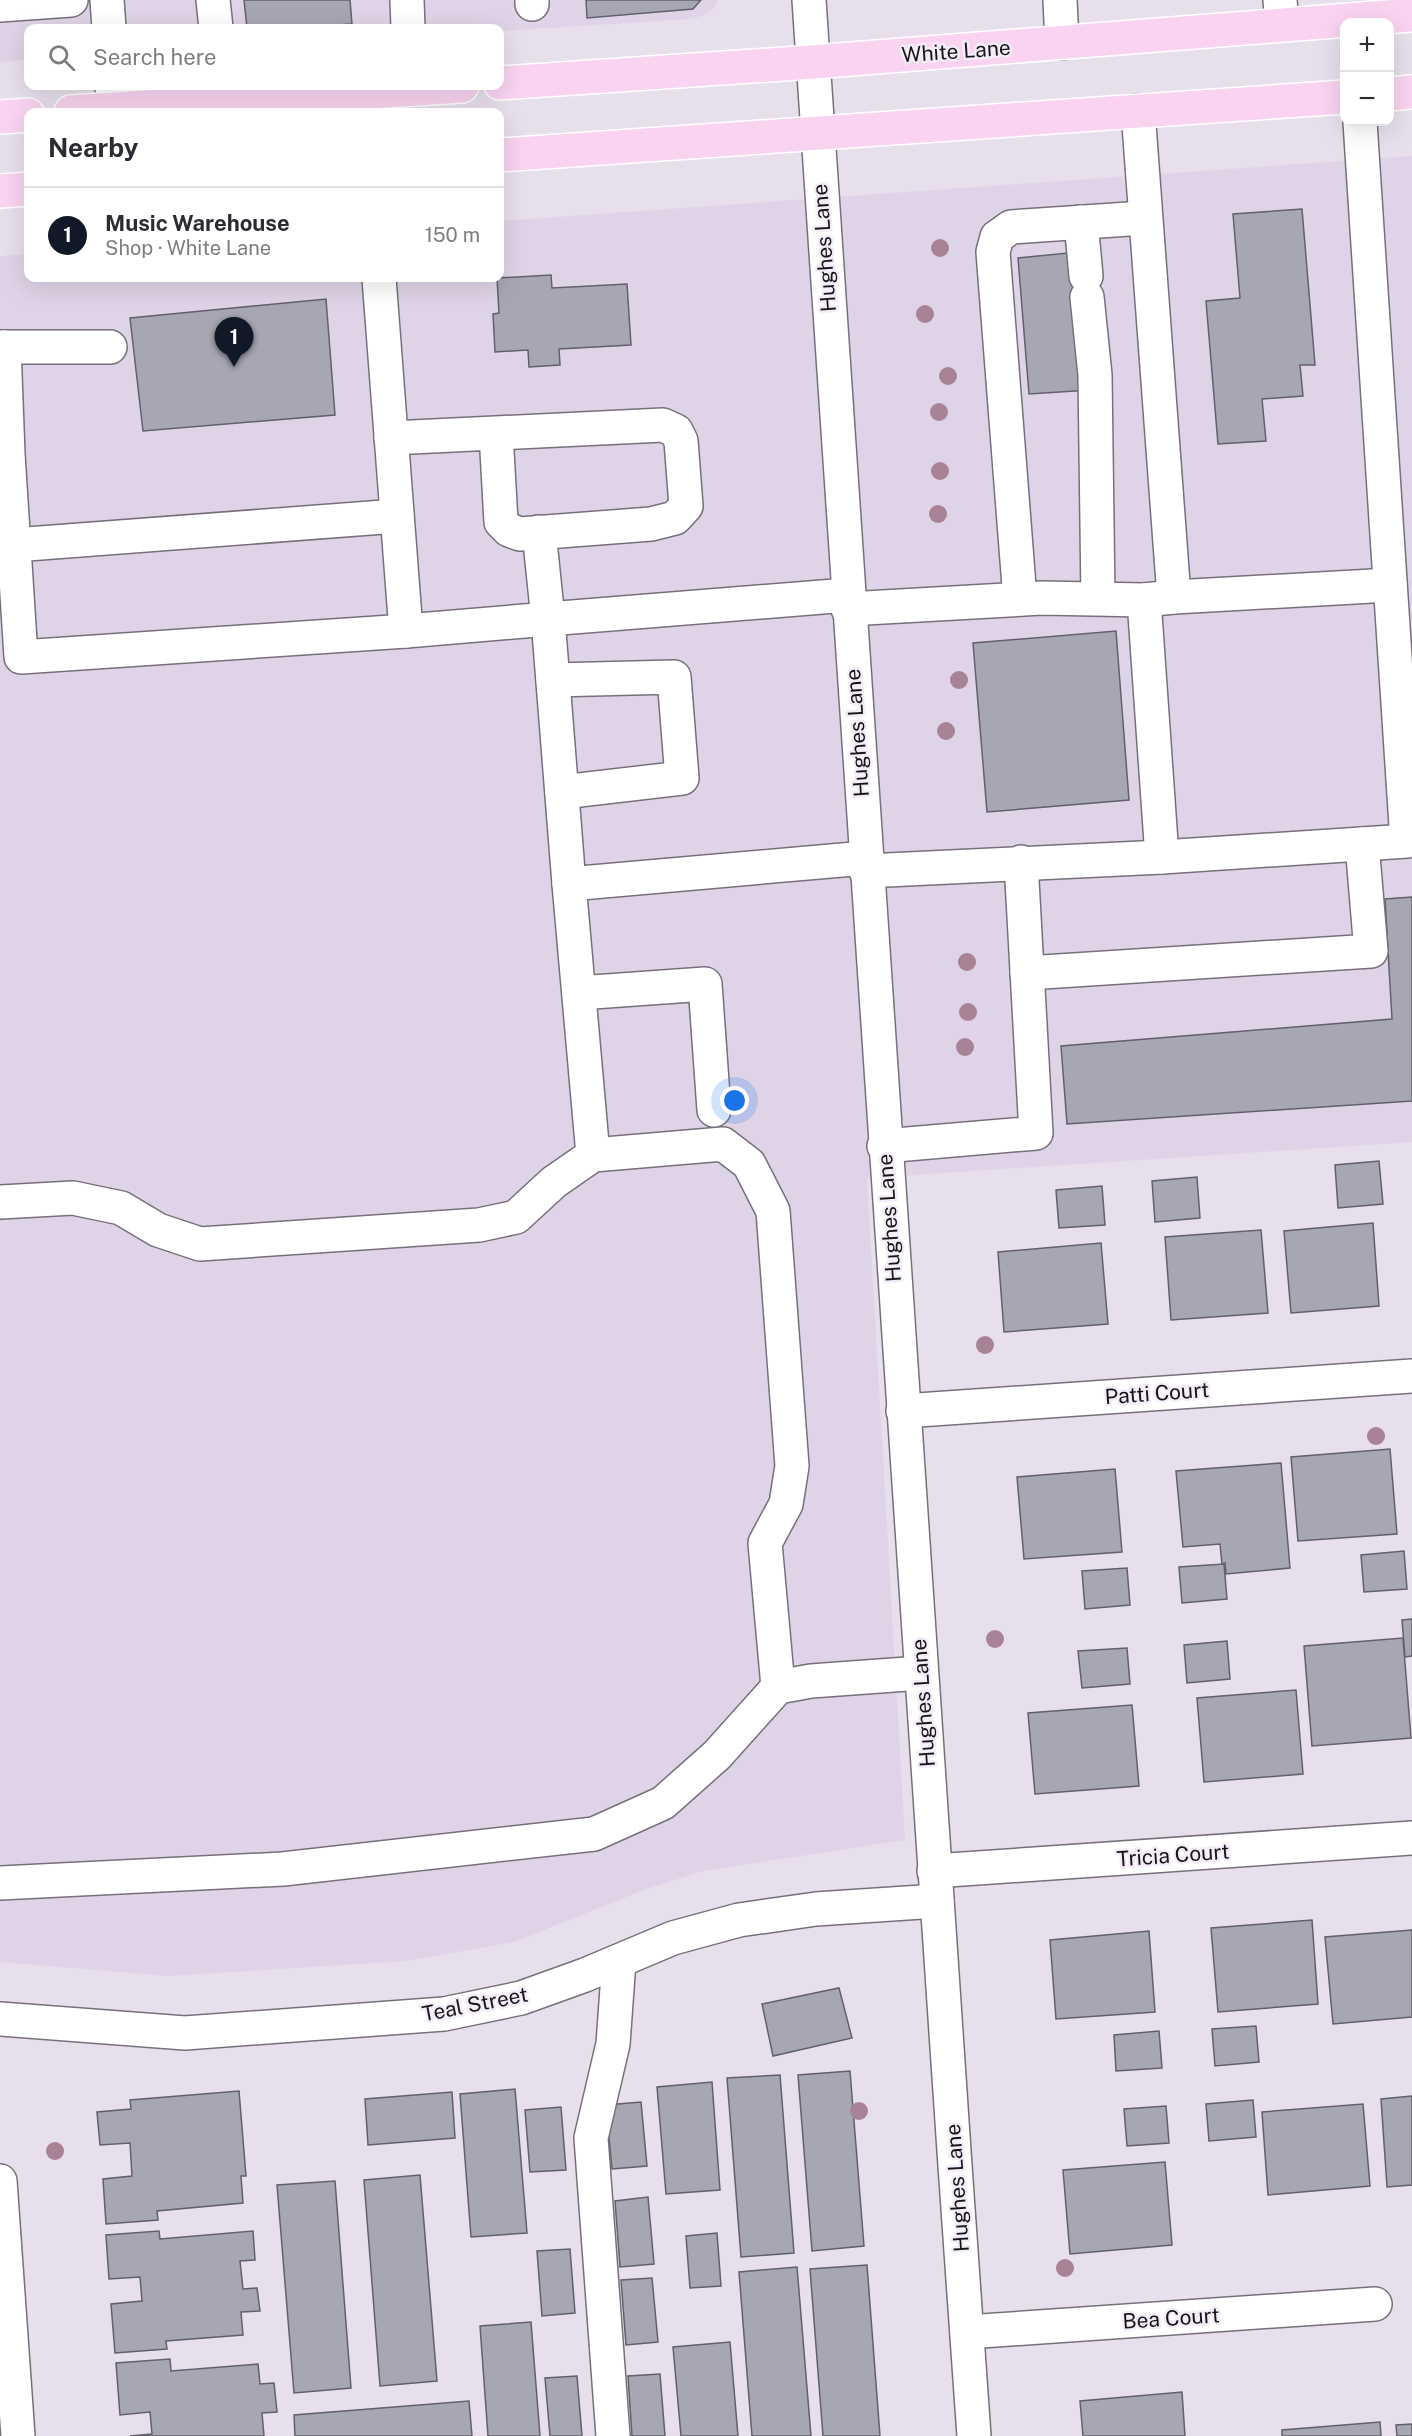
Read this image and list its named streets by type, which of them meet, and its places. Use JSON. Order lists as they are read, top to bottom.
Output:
{
  "streets": {
    "main road": ["White Lane"],
    "street": [
      "Hughes Lane",
      "Patti Court",
      "Tricia Court",
      "Teal Street",
      "Bea Court"
    ]
  },
  "crossings": [
    ["White Lane", "Hughes Lane"],
    ["Hughes Lane", "Patti Court"],
    ["Hughes Lane", "Tricia Court"],
    ["Hughes Lane", "Teal Street"],
    ["Hughes Lane", "Bea Court"],
    ["Tricia Court", "Teal Street"]
  ],
  "page": {
    "map_buttons": ["+", "−"],
    "search": "Search here",
    "heading": "Nearby",
    "list": [
      {
        "mark": "1",
        "name": "Music Warehouse",
        "note": "Shop · White Lane",
        "value": "150 m"
      }
    ],
    "pins": "1"
  }
}
